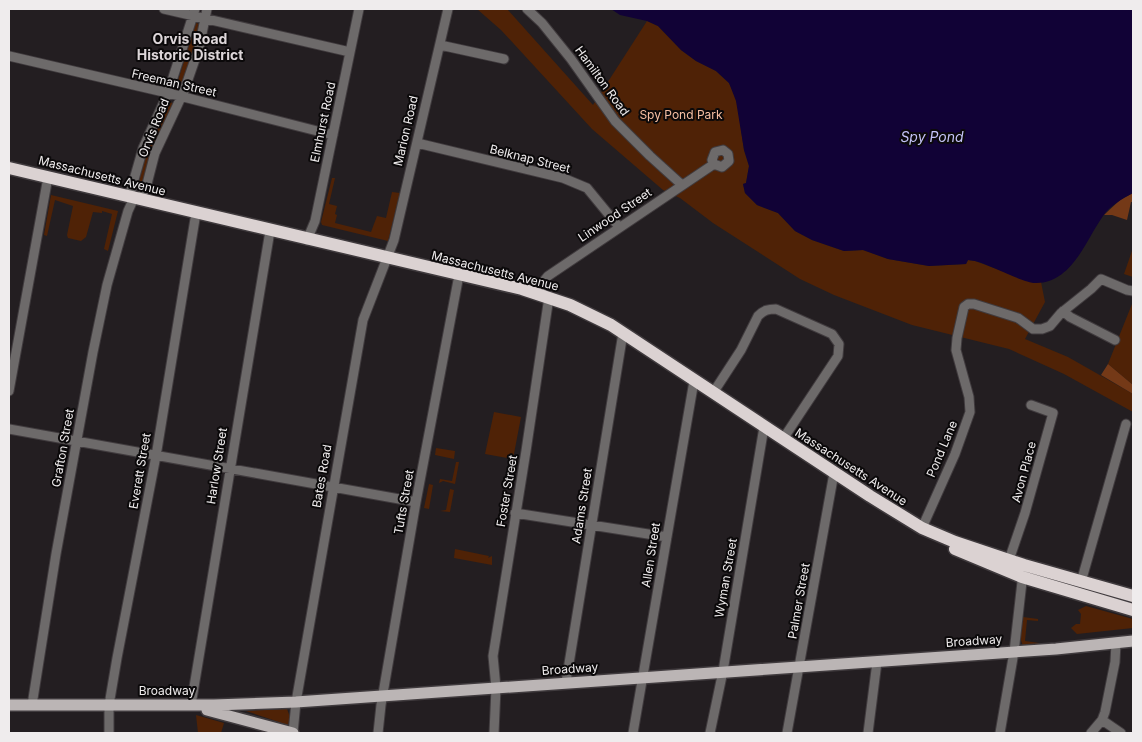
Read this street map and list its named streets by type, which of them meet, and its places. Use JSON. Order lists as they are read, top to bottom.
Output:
{
  "streets": {
    "highway": ["Massachusetts Avenue"],
    "main road": ["Broadway"],
    "street": [
      "Hamilton Road",
      "Freeman Street",
      "Elmhurst Road",
      "Orvis Road",
      "Marion Road",
      "Belknap Street",
      "Linwood Street",
      "Grafton Street",
      "Pond Lane",
      "Harlow Street",
      "Everett Street",
      "Avon Place",
      "Bates Road",
      "Foster Street",
      "Tufts Street",
      "Adams Street",
      "Allen Street",
      "Wyman Street",
      "Palmer Street"
    ]
  },
  "crossings": [
    ["Hamilton Road", "Linwood Street"],
    ["Freeman Street", "Elmhurst Road"],
    ["Freeman Street", "Orvis Road"],
    ["Elmhurst Road", "Massachusetts Avenue"],
    ["Orvis Road", "Massachusetts Avenue"],
    ["Orvis Road", "Grafton Street"],
    ["Marion Road", "Belknap Street"],
    ["Marion Road", "Massachusetts Avenue"],
    ["Marion Road", "Bates Road"],
    ["Belknap Street", "Linwood Street"],
    ["Massachusetts Avenue", "Linwood Street"],
    ["Massachusetts Avenue", "Grafton Street"],
    ["Massachusetts Avenue", "Pond Lane"],
    ["Massachusetts Avenue", "Harlow Street"],
    ["Massachusetts Avenue", "Everett Street"],
    ["Massachusetts Avenue", "Avon Place"],
    ["Massachusetts Avenue", "Bates Road"],
    ["Massachusetts Avenue", "Foster Street"],
    ["Massachusetts Avenue", "Tufts Street"],
    ["Massachusetts Avenue", "Adams Street"],
    ["Massachusetts Avenue", "Allen Street"],
    ["Massachusetts Avenue", "Wyman Street"],
    ["Massachusetts Avenue", "Palmer Street"],
    ["Linwood Street", "Foster Street"],
    ["Grafton Street", "Broadway"],
    ["Harlow Street", "Broadway"],
    ["Everett Street", "Broadway"],
    ["Bates Road", "Broadway"],
    ["Foster Street", "Broadway"],
    ["Tufts Street", "Broadway"],
    ["Adams Street", "Broadway"],
    ["Allen Street", "Broadway"],
    ["Wyman Street", "Broadway"],
    ["Palmer Street", "Broadway"]
  ],
  "districts": ["Orvis Road Historic District"],
  "water": ["Spy Pond"],
  "parks": ["Spy Pond Park"]
}
